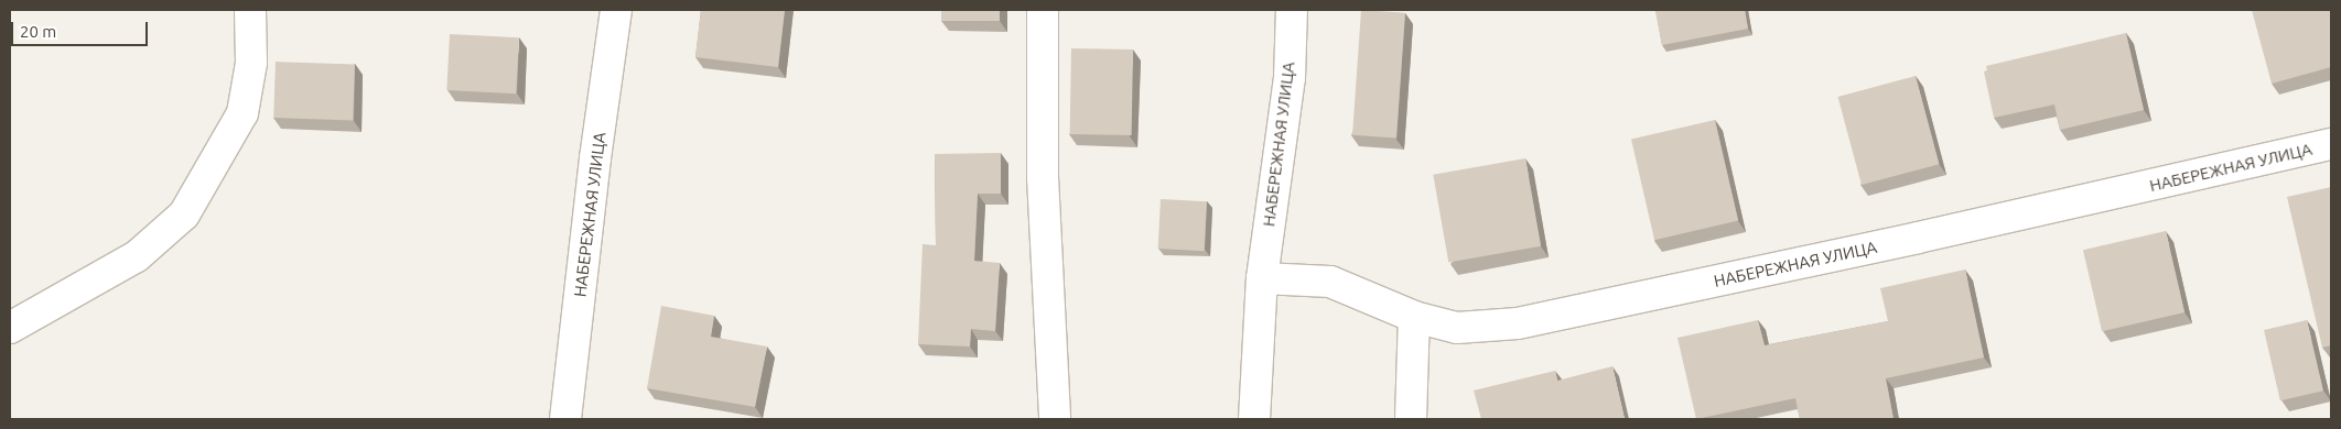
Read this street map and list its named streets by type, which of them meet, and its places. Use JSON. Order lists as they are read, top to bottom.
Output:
{
  "streets": {
    "street": ["НАБЕРЕЖНАЯ УЛИЦА"]
  },
  "scale_bar": "20 m"
}
